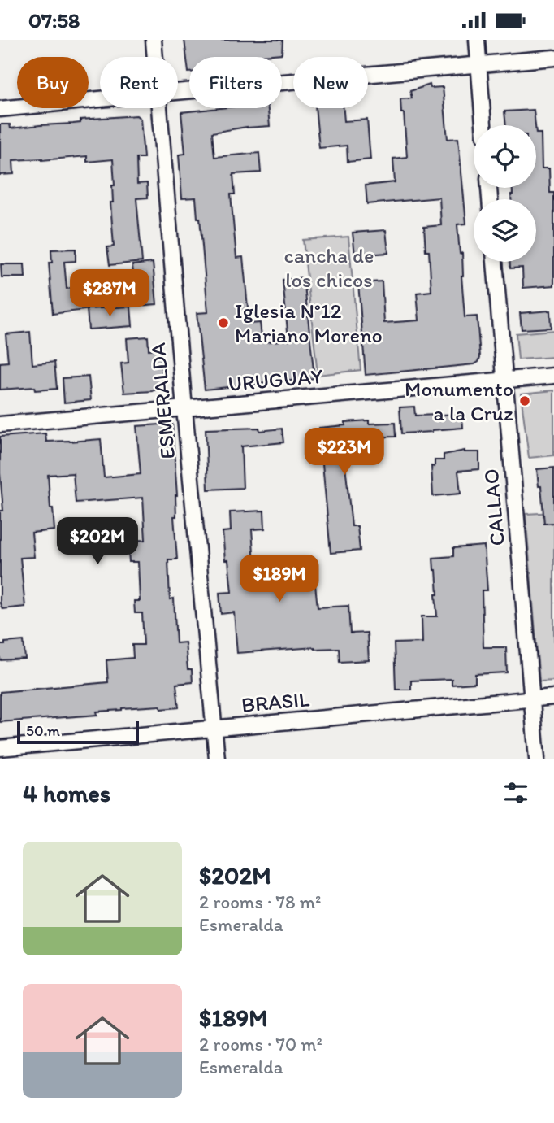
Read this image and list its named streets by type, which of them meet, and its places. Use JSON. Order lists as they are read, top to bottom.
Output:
{
  "streets": {
    "street": [
      "URUGUAY",
      "ESMERALDA",
      "CALLAO",
      "BRASIL"
    ]
  },
  "crossings": [
    ["URUGUAY", "ESMERALDA"],
    ["URUGUAY", "CALLAO"],
    ["ESMERALDA", "BRASIL"],
    ["CALLAO", "BRASIL"]
  ],
  "parks": ["cancha de los chicos"],
  "places": ["Iglesia N°12 Mariano Moreno", "Monumento a la Cruz"],
  "scale_bar": "50 m",
  "page": {
    "status": "07:58",
    "chip": [
      "Buy",
      "Rent",
      "Filters",
      "New"
    ],
    "price": [
      "$287M",
      "$223M",
      "$202M",
      "$189M"
    ],
    "scale": "50 m",
    "heading": "4 homes",
    "list": [
      {
        "name": "$202M",
        "note": "2 rooms · 78 m² · Esmeralda"
      },
      {
        "name": "$189M",
        "note": "2 rooms · 70 m² · Esmeralda"
      }
    ]
  }
}
